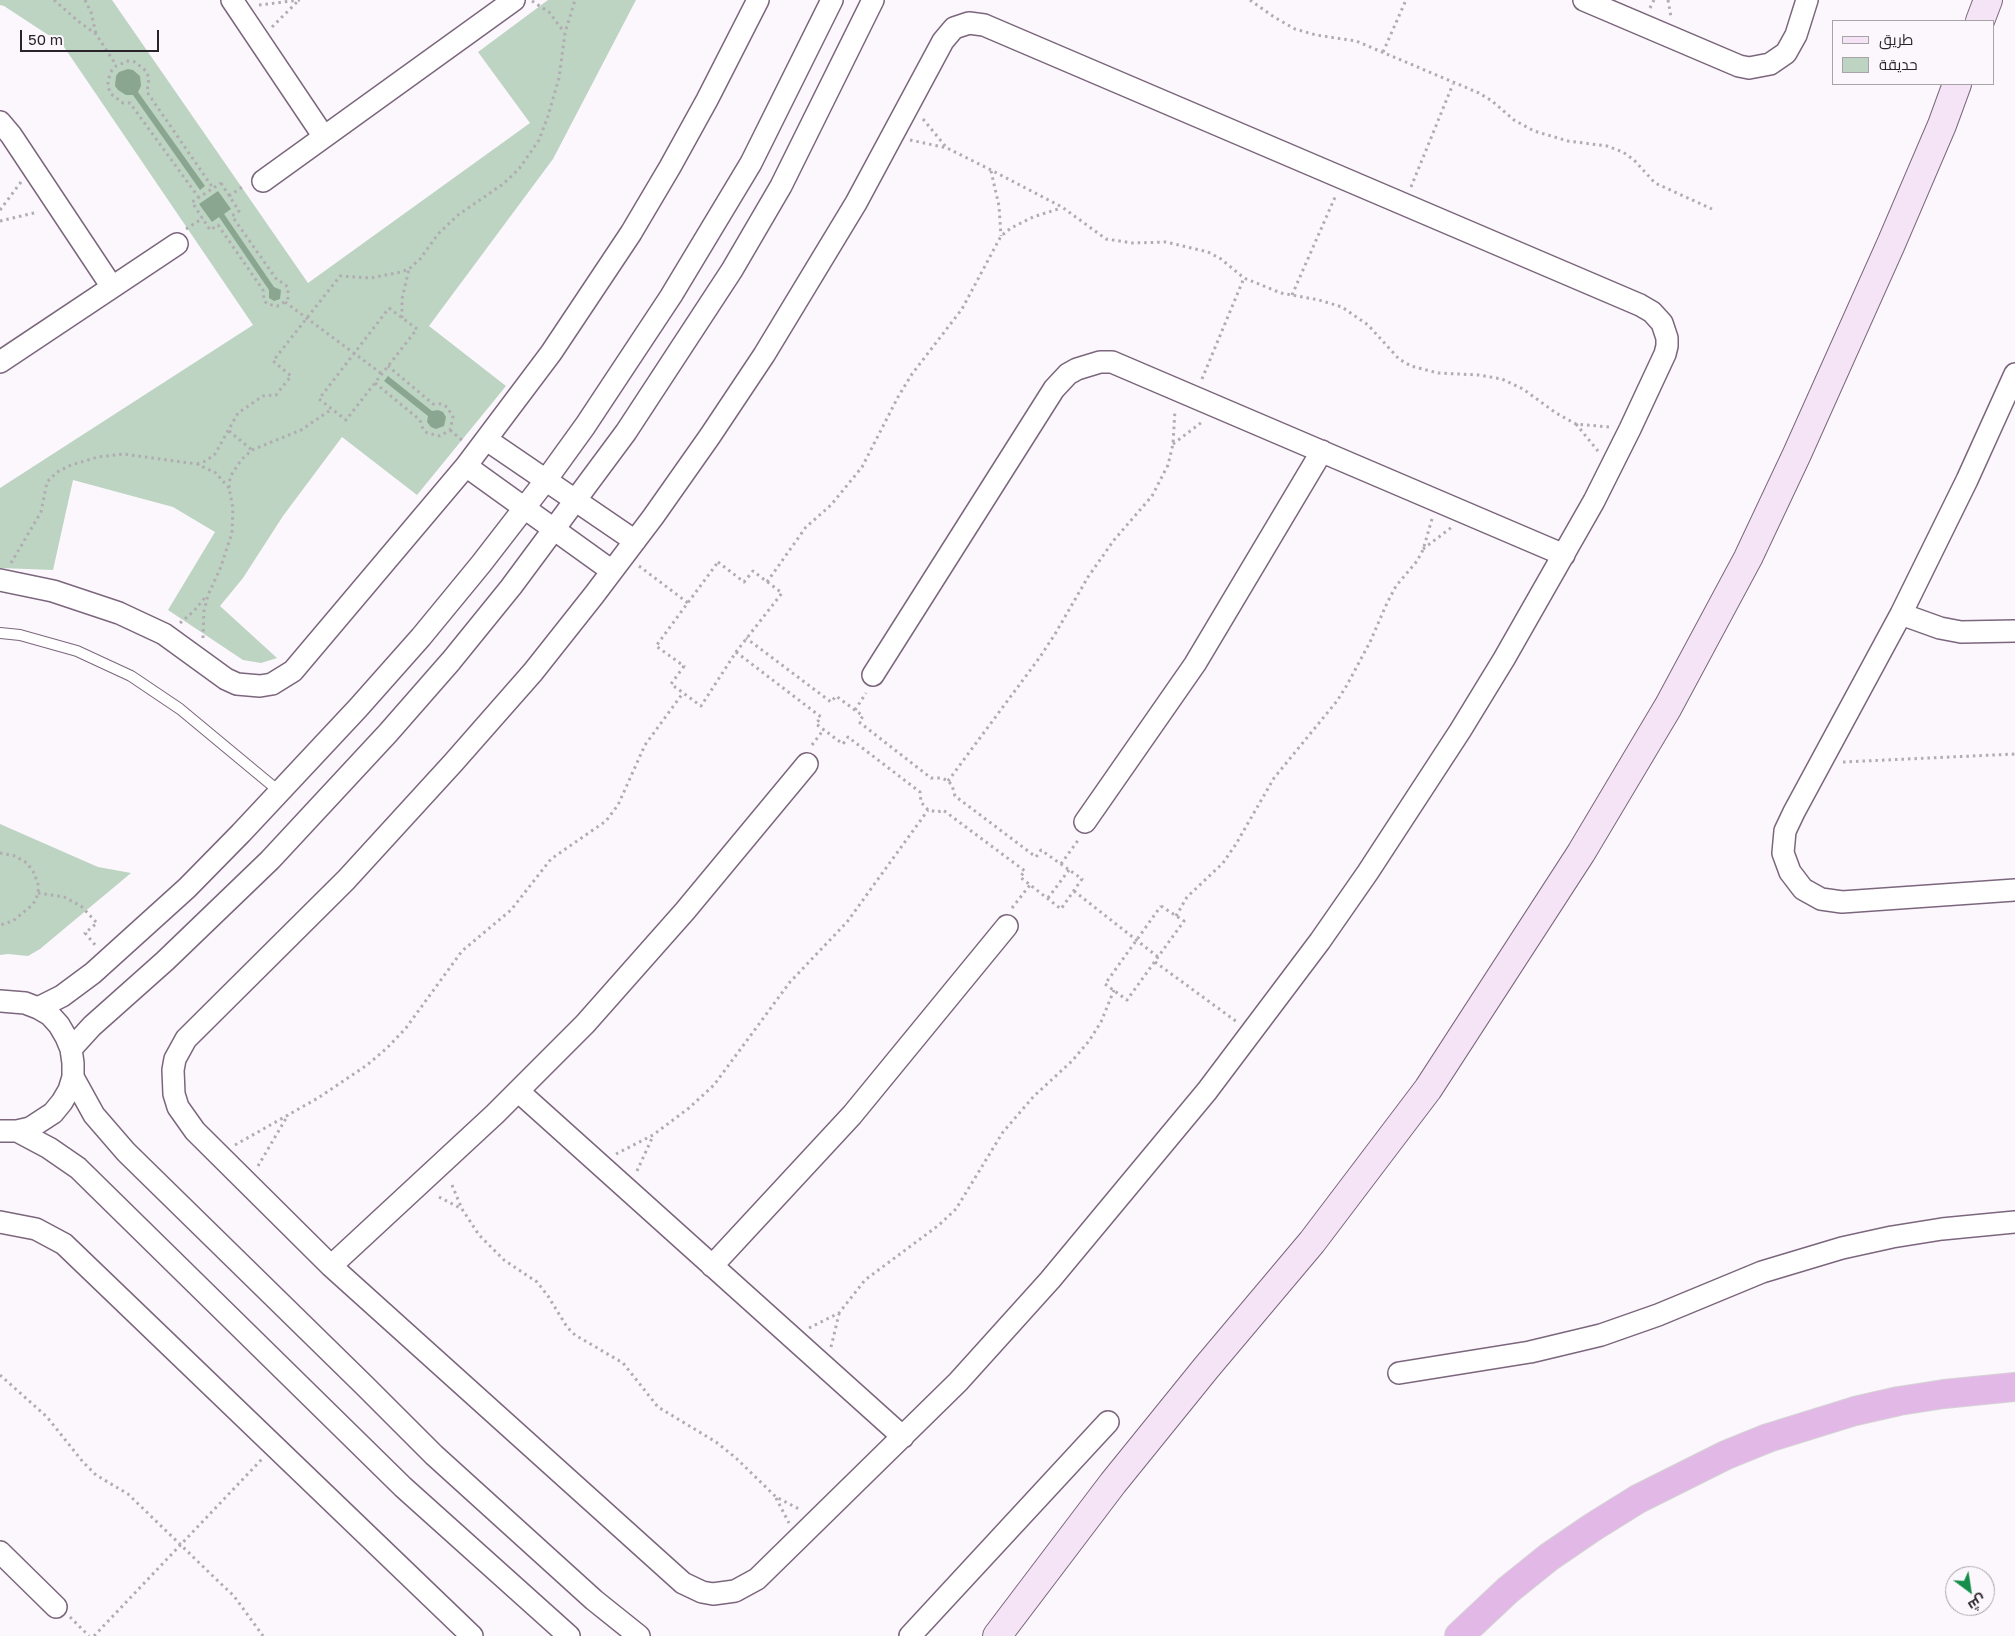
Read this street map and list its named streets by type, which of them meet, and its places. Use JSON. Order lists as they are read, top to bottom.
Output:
{
  "legend": ["طريق", "حديقة"],
  "scale_bar": "50 m",
  "north": "bottom right"
}
